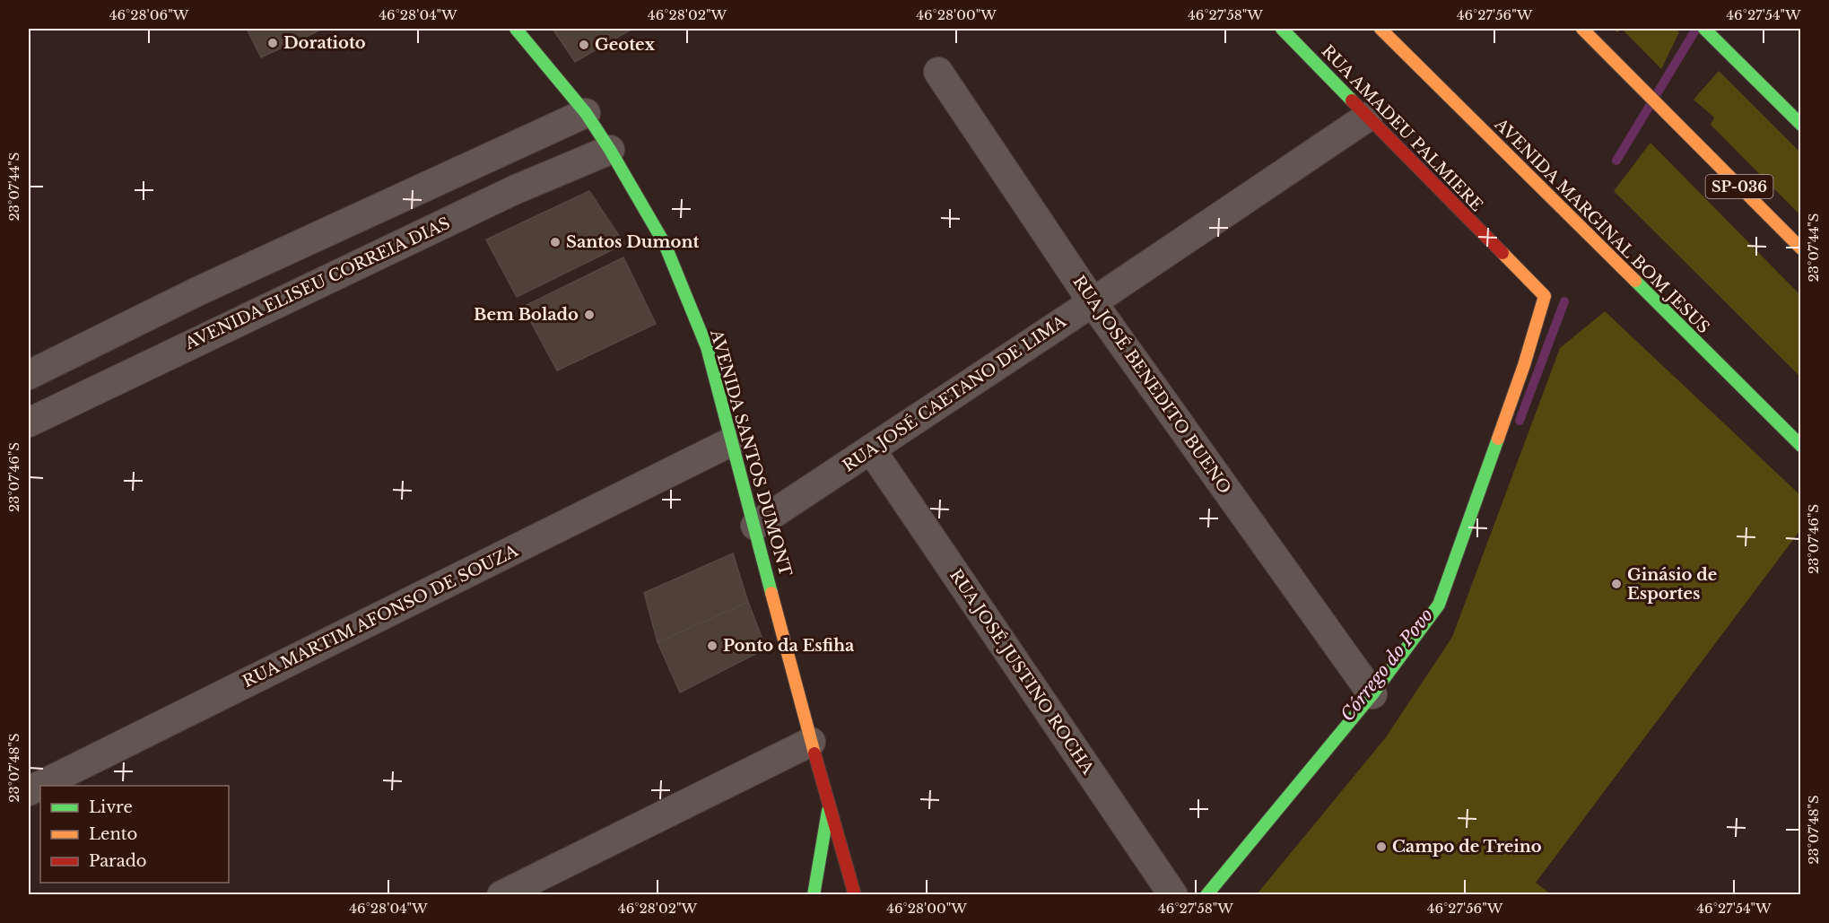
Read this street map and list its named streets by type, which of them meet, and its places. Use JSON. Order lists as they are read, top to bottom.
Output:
{
  "streets": {
    "main road": [
      "RUA AMADEU PALMIERE",
      "SP-036",
      "AVENIDA MARGINAL BOM JESUS",
      "AVENIDA SANTOS DUMONT"
    ],
    "street": [
      "AVENIDA ELISEU CORREIA DIAS",
      "RUA JOSÉ BENEDITO BUENO",
      "RUA JOSÉ CAETANO DE LIMA",
      "RUA MARTIM AFONSO DE SOUZA",
      "RUA JOSÉ JUSTINO ROCHA"
    ]
  },
  "crossings": [
    ["RUA AMADEU PALMIERE", "RUA JOSÉ BENEDITO BUENO"],
    ["RUA AMADEU PALMIERE", "RUA JOSÉ CAETANO DE LIMA"],
    ["AVENIDA ELISEU CORREIA DIAS", "AVENIDA SANTOS DUMONT"],
    ["RUA JOSÉ BENEDITO BUENO", "RUA JOSÉ CAETANO DE LIMA"],
    ["RUA JOSÉ CAETANO DE LIMA", "AVENIDA SANTOS DUMONT"],
    ["RUA JOSÉ CAETANO DE LIMA", "RUA JOSÉ JUSTINO ROCHA"],
    ["AVENIDA SANTOS DUMONT", "RUA MARTIM AFONSO DE SOUZA"]
  ],
  "water": ["Córrego do Povo"],
  "places": [
    "Doratioto",
    "Geotex",
    "Santos Dumont",
    "Bem Bolado",
    "Ginásio de Esportes",
    "Ponto da Esfiha",
    "Campo de Treino"
  ],
  "legend": ["Livre", "Lento", "Parado"],
  "coordinates": [
    "46°28'06\"W",
    "46°28'04\"W",
    "46°28'02\"W",
    "46°28'00\"W",
    "46°27'58\"W",
    "46°27'56\"W",
    "46°27'54\"W",
    "23°07'44\"S",
    "23°07'46\"S",
    "23°07'48\"S"
  ]
}
